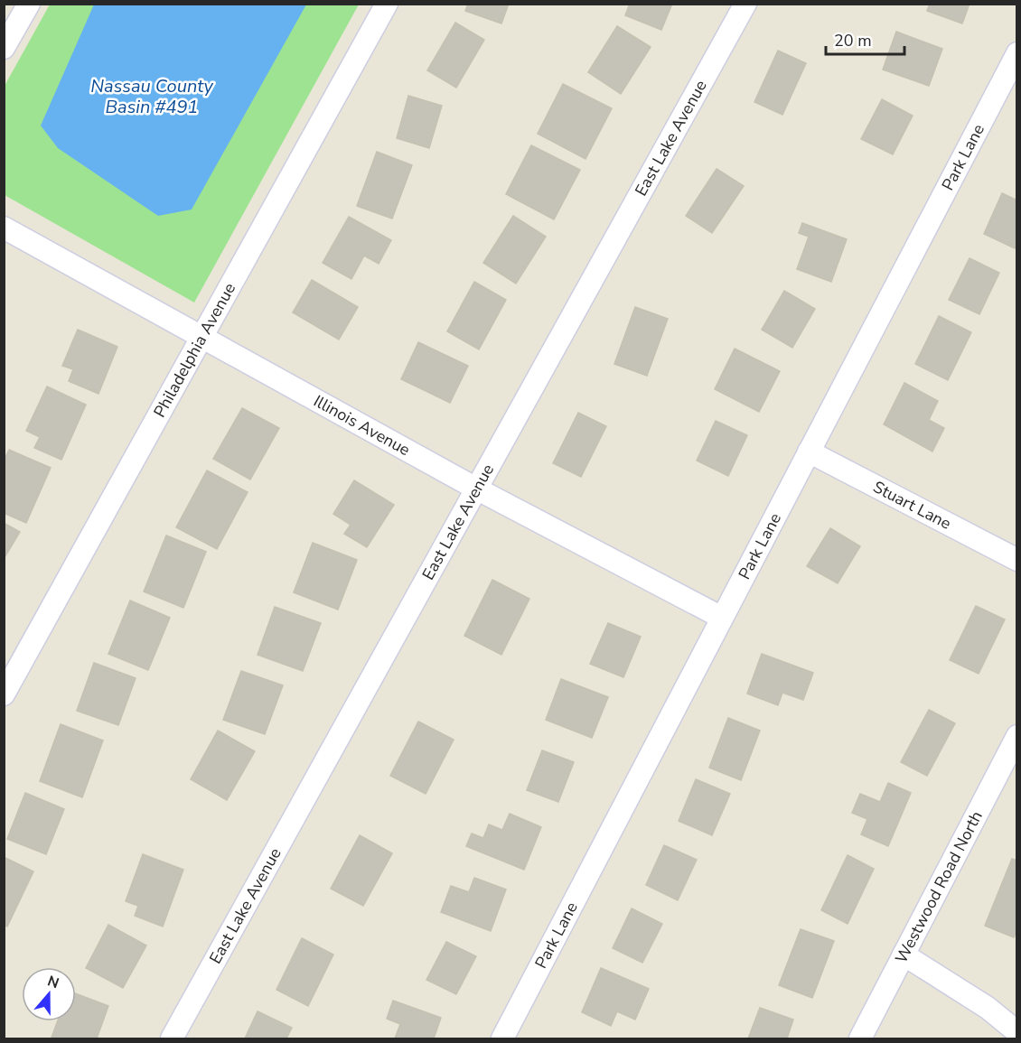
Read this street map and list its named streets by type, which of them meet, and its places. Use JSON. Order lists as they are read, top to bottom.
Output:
{
  "streets": {
    "street": [
      "East Lake Avenue",
      "Park Lane",
      "Philadelphia Avenue",
      "Illinois Avenue",
      "Stuart Lane",
      "Westwood Road North"
    ]
  },
  "crossings": [
    ["East Lake Avenue", "Illinois Avenue"],
    ["Park Lane", "Illinois Avenue"],
    ["Park Lane", "Stuart Lane"],
    ["Philadelphia Avenue", "Illinois Avenue"]
  ],
  "water": ["Nassau County Basin #491"],
  "scale_bar": "20 m",
  "north": "top"
}
